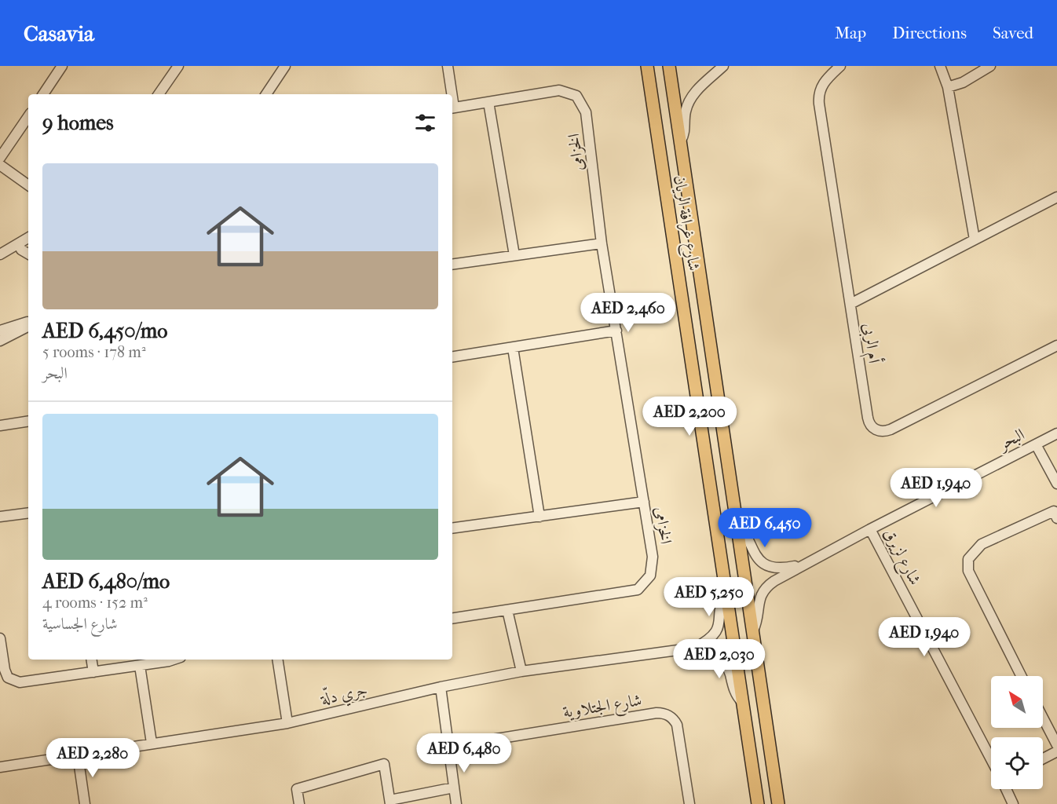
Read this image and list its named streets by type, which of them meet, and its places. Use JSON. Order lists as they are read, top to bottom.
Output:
{
  "streets": {
    "main road": ["شارع غرافة الريان"],
    "street": [
      "الخزامى",
      "أم الربى",
      "البحر",
      "شارع لزيرق",
      "جري دلّة",
      "شارع الجتلاوية"
    ]
  },
  "crossings": [
    ["شارع غرافة الريان", "البحر"],
    ["شارع غرافة الريان", "جري دلّة"],
    ["البحر", "شارع لزيرق"]
  ],
  "north": "top left",
  "page": {
    "header": "Casavia",
    "nav": ["Map", "Directions", "Saved"],
    "heading": "9 homes",
    "list": [
      {
        "name": "AED 6,450/mo",
        "note": "5 rooms · 178 m² · البحر"
      },
      {
        "name": "AED 6,480/mo",
        "note": "4 rooms · 152 m² · شارع الجساسية"
      }
    ],
    "price": [
      "AED 2,460",
      "AED 2,200",
      "AED 1,940",
      "AED 6,450",
      "AED 5,250",
      "AED 1,940",
      "AED 2,030",
      "AED 6,480",
      "AED 2,280"
    ]
  }
}
